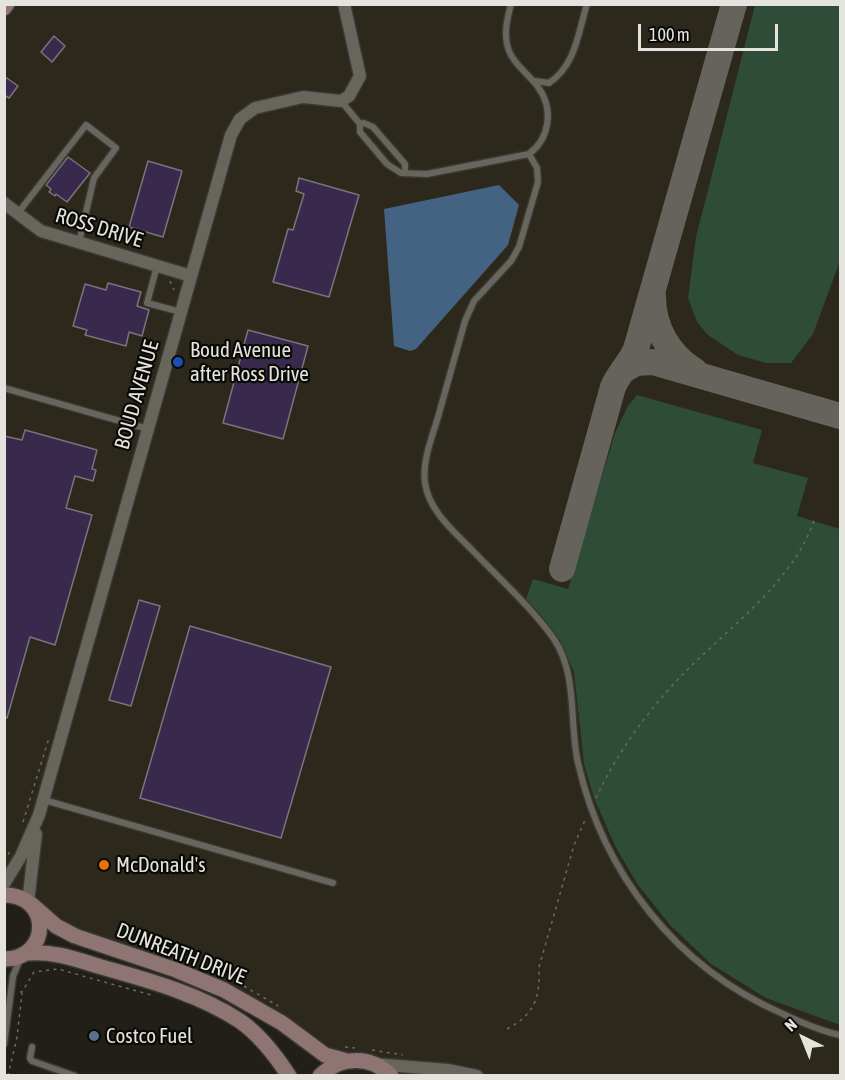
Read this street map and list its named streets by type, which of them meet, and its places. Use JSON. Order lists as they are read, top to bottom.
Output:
{
  "streets": {
    "main road": ["DUNREATH DRIVE"],
    "street": ["ROSS DRIVE", "BOUD AVENUE"]
  },
  "crossings": [
    ["ROSS DRIVE", "BOUD AVENUE"],
    ["BOUD AVENUE", "DUNREATH DRIVE"]
  ],
  "places": ["Boud Avenue after Ross Drive", "McDonald's", "Costco Fuel"],
  "scale_bar": "100 m",
  "north": "top left"
}
